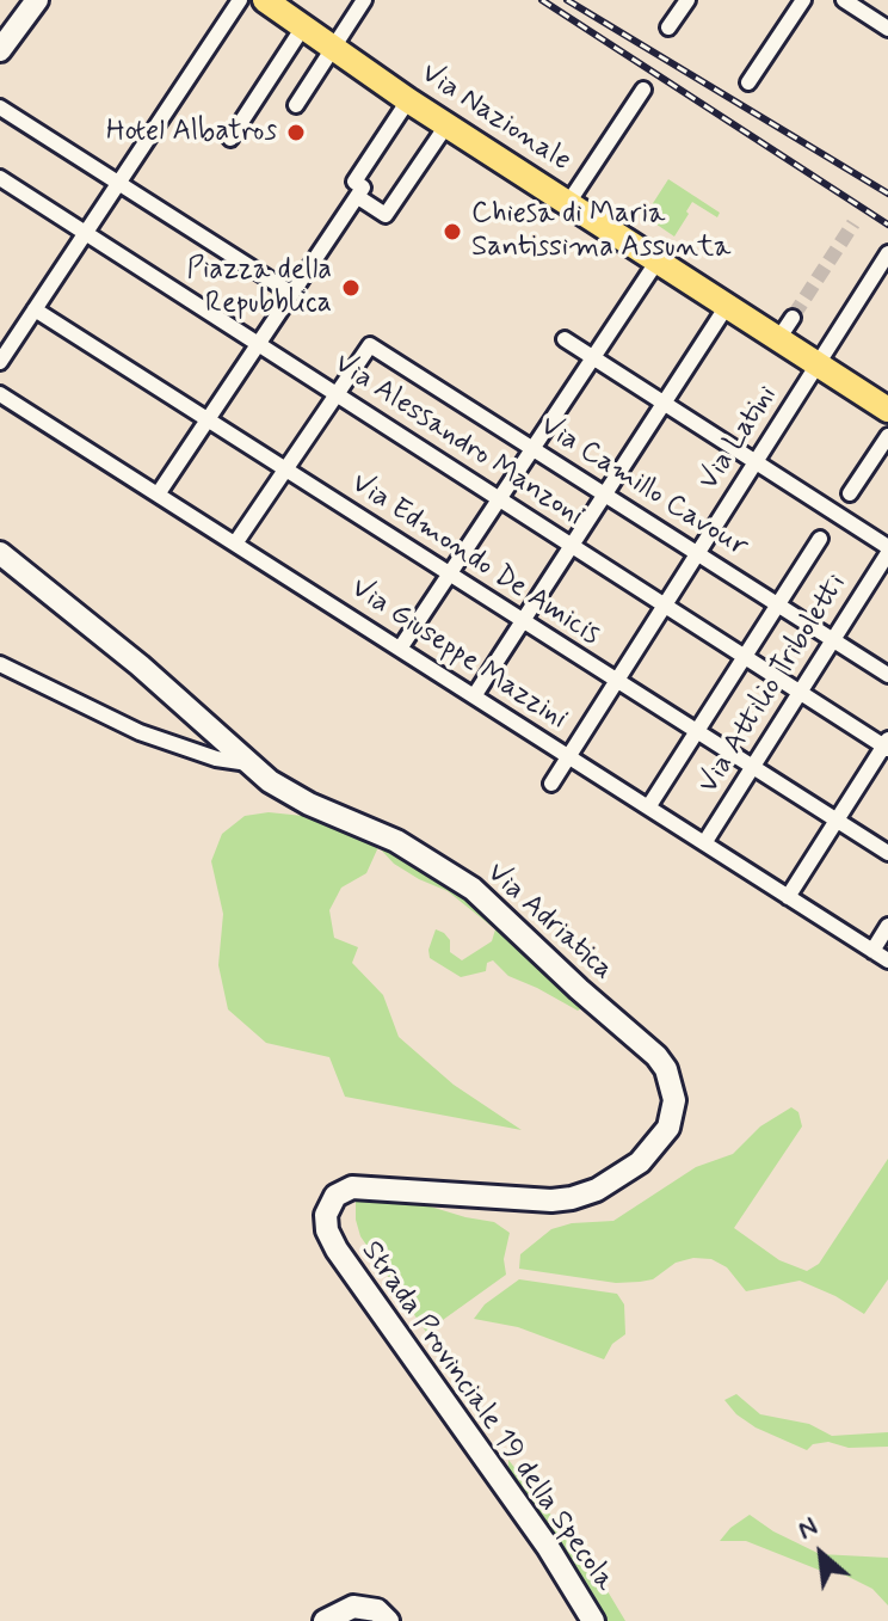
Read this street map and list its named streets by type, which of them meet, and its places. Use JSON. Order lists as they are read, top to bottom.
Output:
{
  "streets": {
    "main road": ["Via Nazionale", "Via Adriatica", "Strada Provinciale 19 della Specola"],
    "street": [
      "Via Latini",
      "Via Alessandro Manzoni",
      "Via Camillo Cavour",
      "Via Edmondo De Amicis",
      "Via Giuseppe Mazzini",
      "Via Attilio Triboletti"
    ]
  },
  "crossings": [
    ["Via Nazionale", "Via Latini"],
    ["Via Latini", "Via Alessandro Manzoni"],
    ["Via Latini", "Via Camillo Cavour"],
    ["Via Latini", "Via Edmondo De Amicis"],
    ["Via Latini", "Via Giuseppe Mazzini"],
    ["Via Alessandro Manzoni", "Via Camillo Cavour"],
    ["Via Alessandro Manzoni", "Via Attilio Triboletti"],
    ["Via Camillo Cavour", "Via Attilio Triboletti"],
    ["Via Edmondo De Amicis", "Via Attilio Triboletti"],
    ["Via Giuseppe Mazzini", "Via Attilio Triboletti"],
    ["Via Adriatica", "Strada Provinciale 19 della Specola"]
  ],
  "places": ["Hotel Albatros", "Chiesa di Maria Santissima Assunta", "Piazza della Repubblica"],
  "north": "top left"
}
